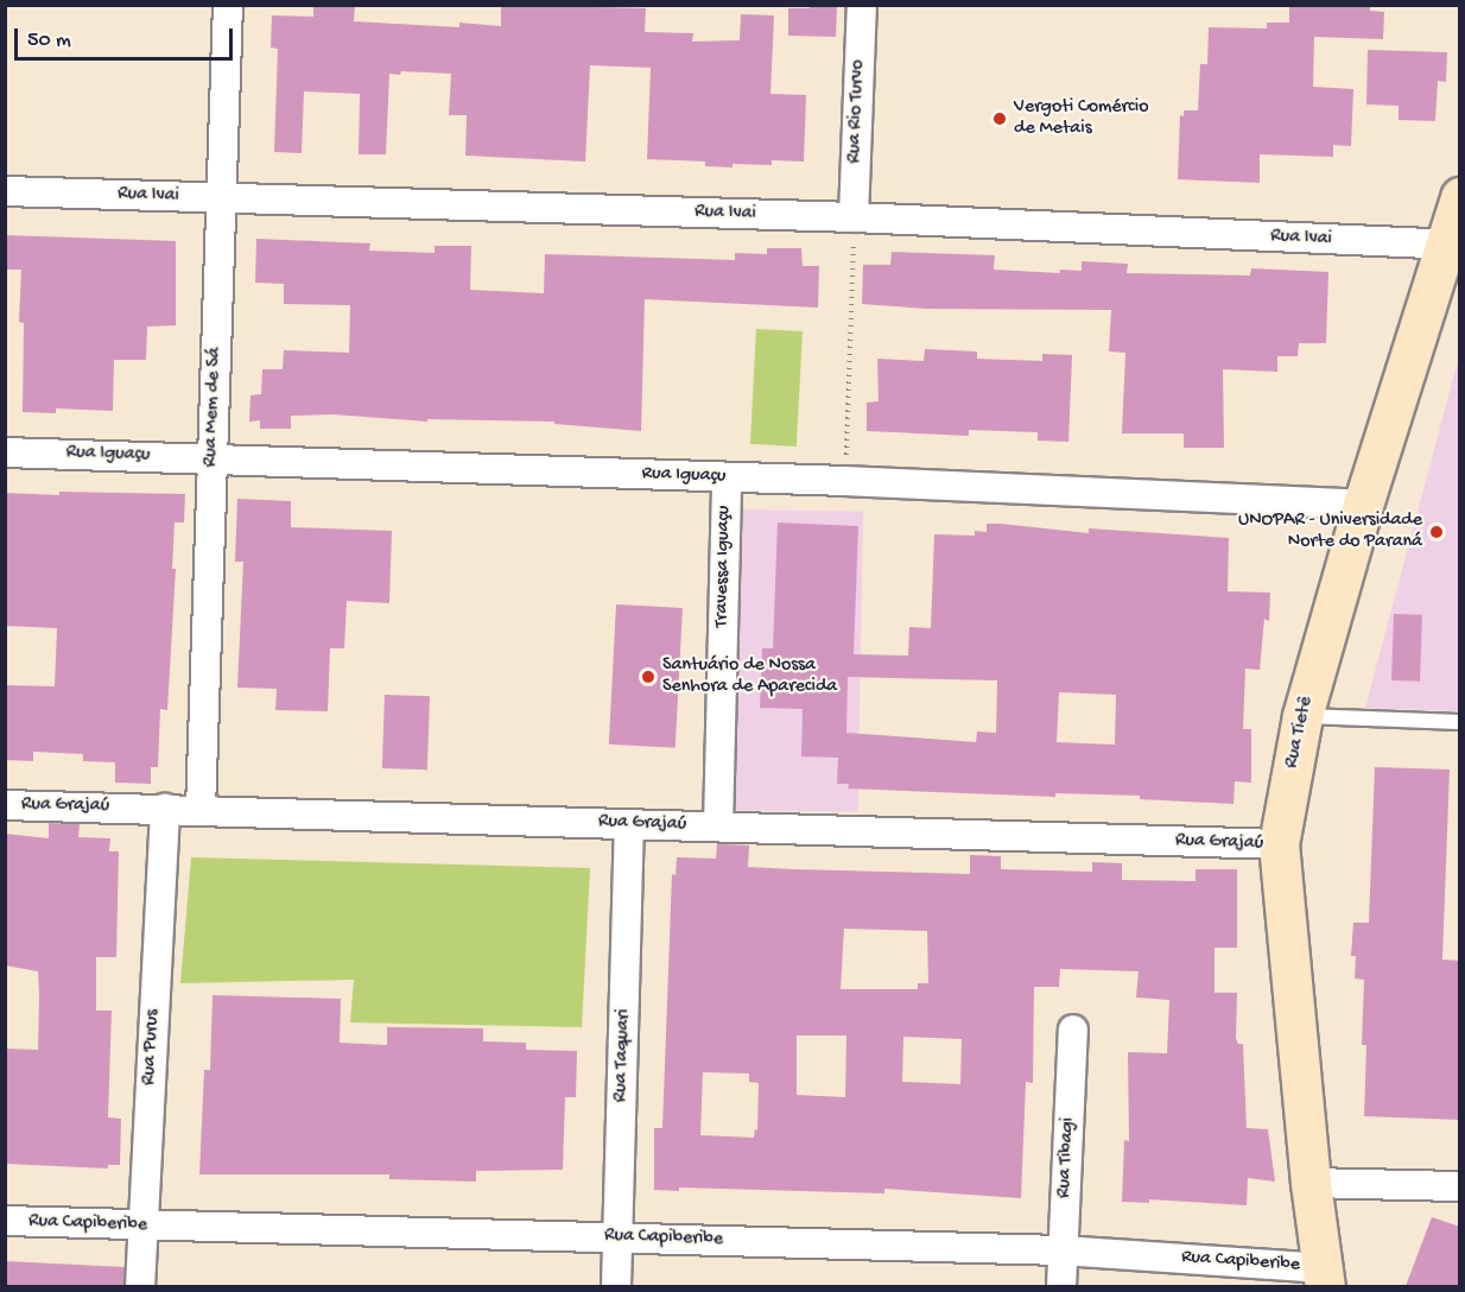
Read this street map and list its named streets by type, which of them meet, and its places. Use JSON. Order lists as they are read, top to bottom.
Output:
{
  "streets": {
    "street": [
      "Rua Rio Turvo",
      "Rua Ivai",
      "Rua Mem de Sá",
      "Rua Iguaçu",
      "Travessa Iguaçu",
      "Rua Tietê",
      "Rua Grajaú",
      "Rua Purus",
      "Rua Taquari",
      "Rua Tibagi",
      "Rua Capiberibe"
    ]
  },
  "crossings": [
    ["Rua Rio Turvo", "Rua Ivai"],
    ["Rua Ivai", "Rua Mem de Sá"],
    ["Rua Ivai", "Rua Tietê"],
    ["Rua Mem de Sá", "Rua Iguaçu"],
    ["Rua Mem de Sá", "Rua Grajaú"],
    ["Rua Iguaçu", "Travessa Iguaçu"],
    ["Rua Iguaçu", "Rua Tietê"],
    ["Travessa Iguaçu", "Rua Grajaú"],
    ["Rua Tietê", "Rua Grajaú"],
    ["Rua Tietê", "Rua Capiberibe"],
    ["Rua Grajaú", "Rua Purus"],
    ["Rua Grajaú", "Rua Taquari"],
    ["Rua Purus", "Rua Capiberibe"],
    ["Rua Taquari", "Rua Capiberibe"],
    ["Rua Tibagi", "Rua Capiberibe"]
  ],
  "places": ["Vergoti Comércio de Metais", "UNOPAR - Universidade Norte do Paraná", "Santuário de Nossa Senhora de Aparecida"],
  "scale_bar": "50 m"
}
